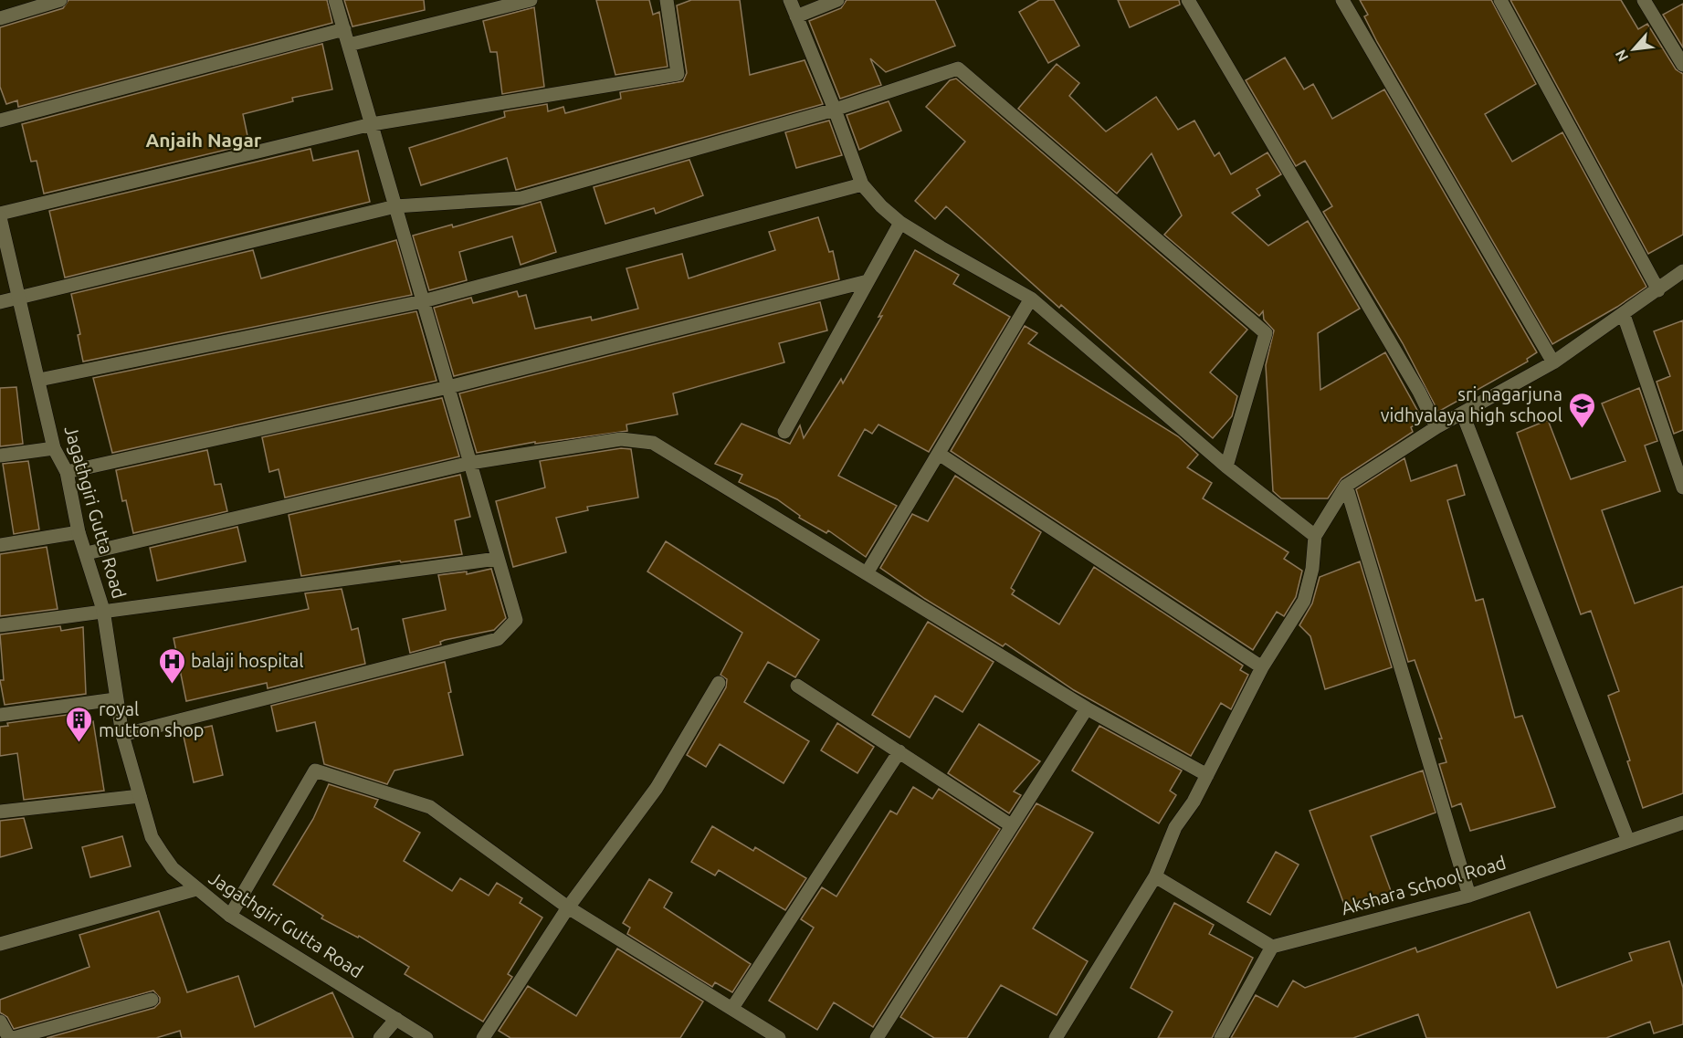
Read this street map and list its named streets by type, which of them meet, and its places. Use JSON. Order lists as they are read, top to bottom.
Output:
{
  "streets": {
    "street": ["Jagathgiri Gutta Road", "Akshara School Road"]
  },
  "districts": ["Anjaih Nagar"],
  "places": {
    "school or university": ["sri nagarjuna vidhyalaya high school"],
    "hospital": ["balaji hospital"],
    "building": ["royal mutton shop"]
  },
  "north": "bottom left"
}
